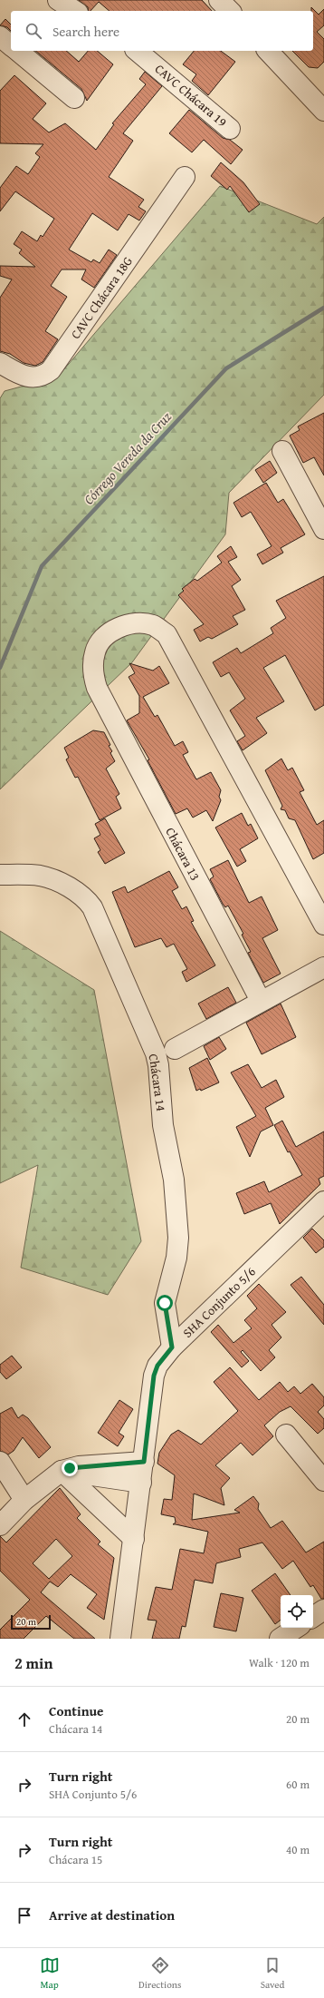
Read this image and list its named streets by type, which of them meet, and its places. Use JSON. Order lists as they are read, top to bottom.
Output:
{
  "streets": {
    "street": [
      "CAVC Chácara 19",
      "CAVC Chácara 18G",
      "Chácara 13",
      "Chácara 14",
      "SHA Conjunto 5/6"
    ]
  },
  "crossings": [
    ["Chácara 14", "SHA Conjunto 5/6"]
  ],
  "water": ["Córrego Vereda da Cruz"],
  "scale_bar": "20 m",
  "page": {
    "search": "Search here",
    "scale": "20 m",
    "heading": ["2 min", "Walk · 120 m"],
    "list": [
      ["Continue", "Chácara 14", "20 m"],
      ["Turn right", "SHA Conjunto 5/6", "60 m"],
      ["Turn right", "Chácara 15", "40 m"],
      "Arrive at destination"
    ],
    "nav": ["Map", "Directions", "Saved"]
  }
}
